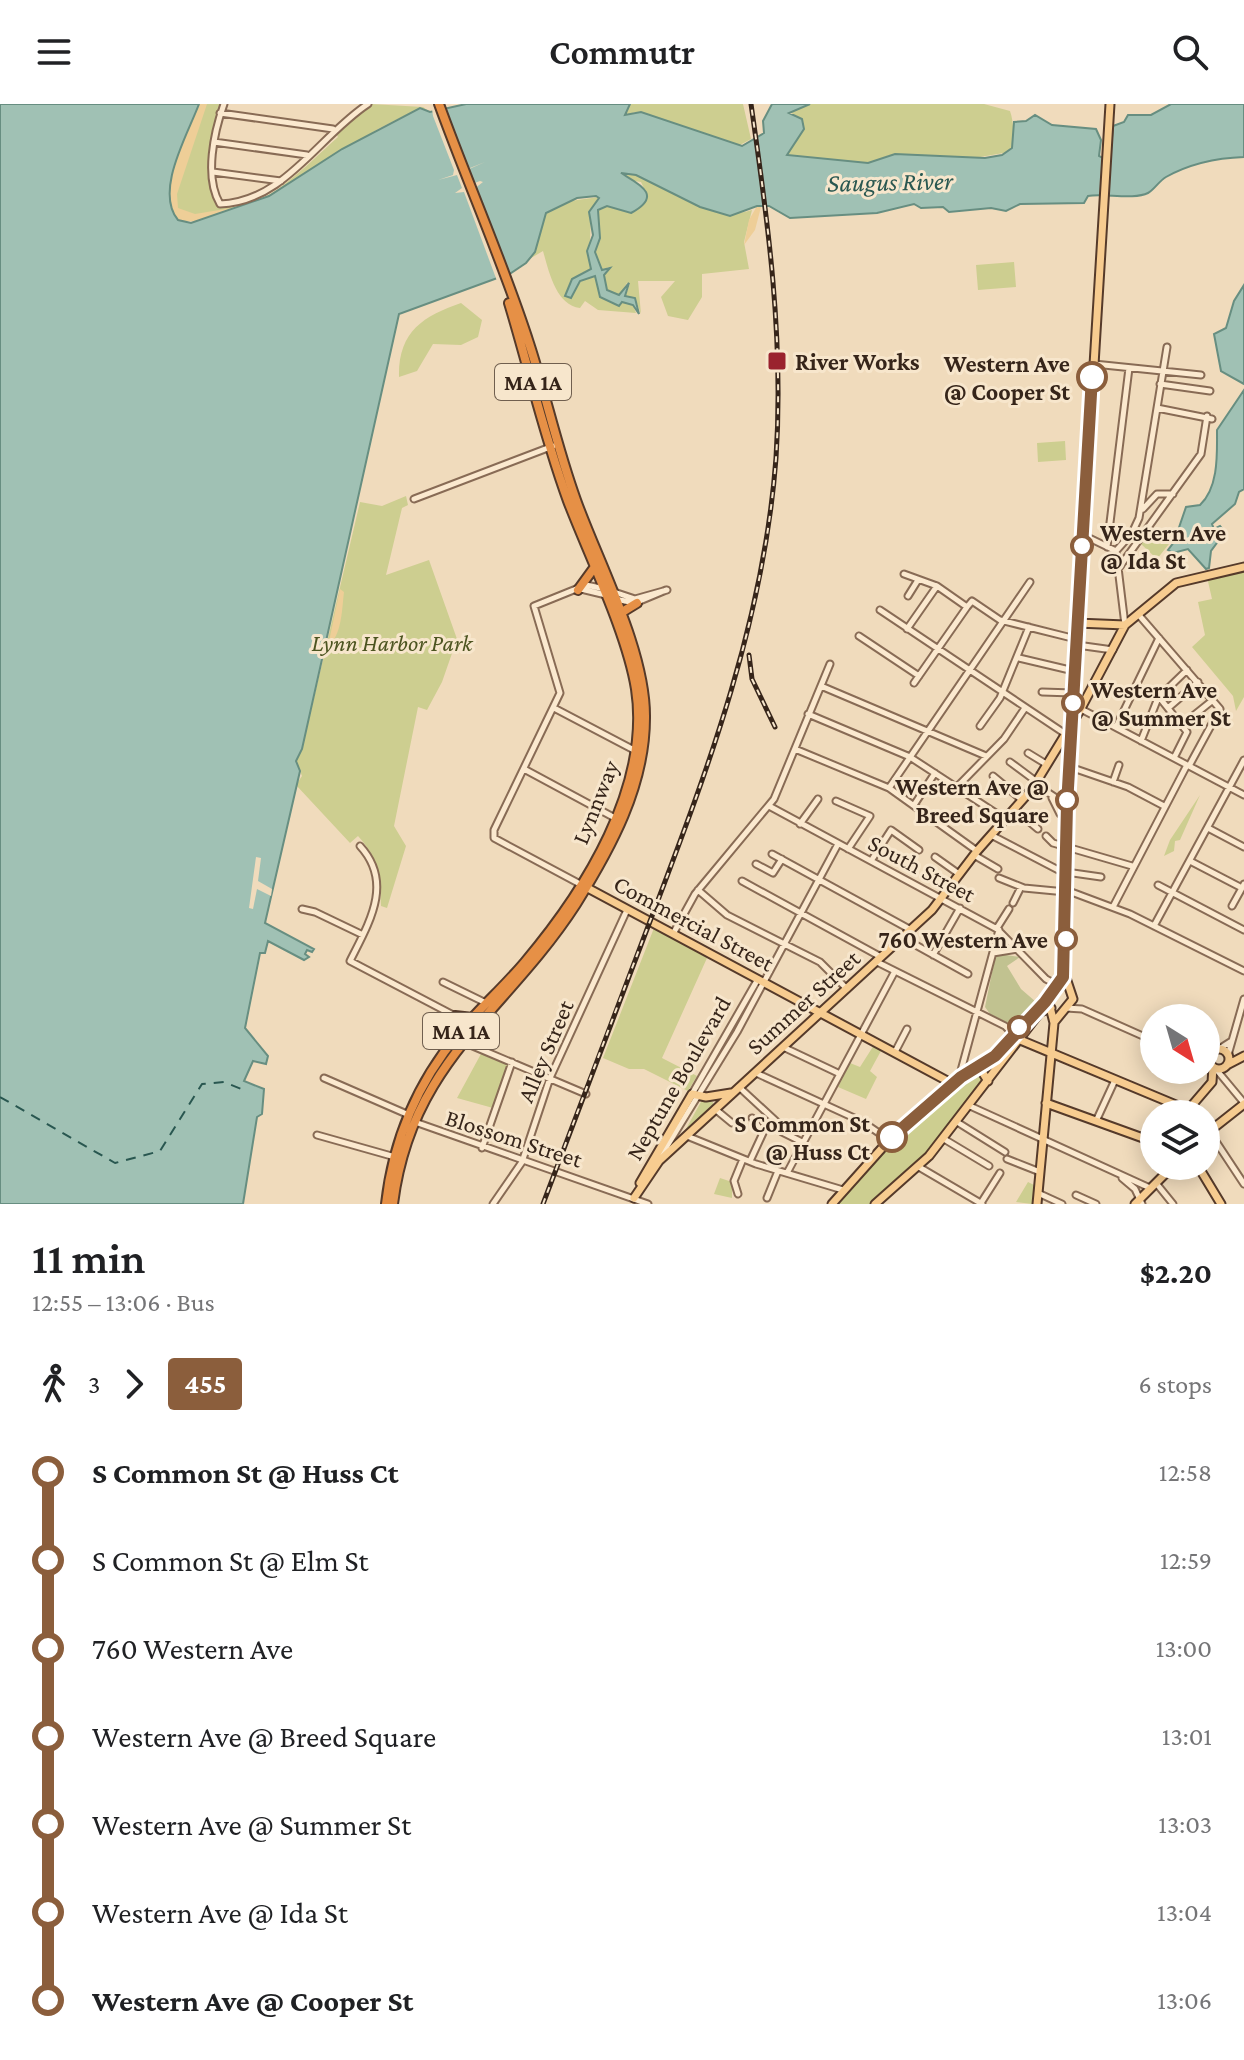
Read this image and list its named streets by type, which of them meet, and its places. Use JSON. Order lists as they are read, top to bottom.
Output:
{
  "streets": {
    "highway": ["MA 1A", "Lynnway"],
    "main road": ["Commercial Street", "Summer Street", "Neptune Boulevard"],
    "street": ["South Street", "Alley Street", "Blossom Street"]
  },
  "crossings": [
    ["Lynnway", "Commercial Street"],
    ["Lynnway", "Blossom Street"],
    ["South Street", "Summer Street"],
    ["South Street", "Neptune Boulevard"],
    ["Commercial Street", "Summer Street"],
    ["Commercial Street", "Alley Street"],
    ["Commercial Street", "Neptune Boulevard"],
    ["Summer Street", "Neptune Boulevard"],
    ["Alley Street", "Blossom Street"],
    ["Neptune Boulevard", "Blossom Street"]
  ],
  "water": ["Saugus River"],
  "parks": ["Lynn Harbor Park"],
  "places": {
    "transit": ["River Works"],
    "other": [
      "Western Ave @ Cooper St",
      "Western Ave @ Ida St",
      "Western Ave @ Summer St",
      "Western Ave @ Breed Square",
      "760 Western Ave",
      "S Common St @ Huss Ct"
    ]
  },
  "lines": ["bus line 455"],
  "north": "bottom right",
  "page": {
    "header": "Commutr",
    "heading": ["11 min", "12:55 – 13:06 · Bus", "$2.20"],
    "legs": ["3", "455", "6 stops"],
    "list": [
      {
        "name": "S Common St @ Huss Ct",
        "value": "12:58"
      },
      {
        "name": "S Common St @ Elm St",
        "value": "12:59"
      },
      {
        "name": "760 Western Ave",
        "value": "13:00"
      },
      {
        "name": "Western Ave @ Breed Square",
        "value": "13:01"
      },
      {
        "name": "Western Ave @ Summer St",
        "value": "13:03"
      },
      {
        "name": "Western Ave @ Ida St",
        "value": "13:04"
      },
      {
        "name": "Western Ave @ Cooper St",
        "value": "13:06"
      }
    ]
  }
}
